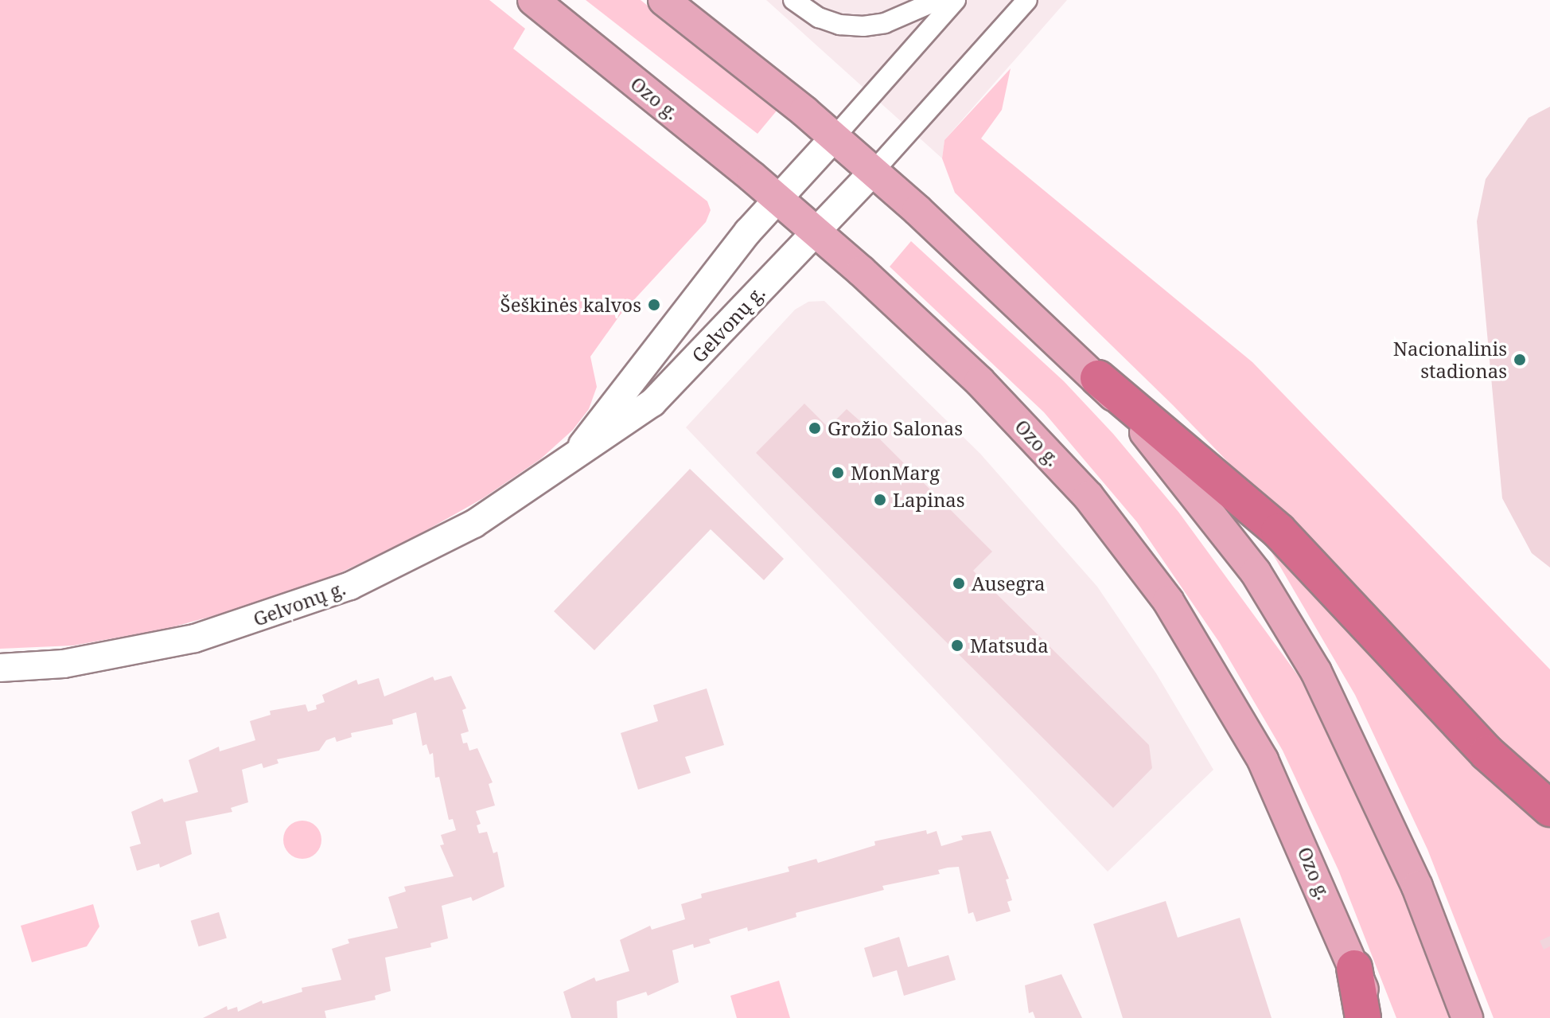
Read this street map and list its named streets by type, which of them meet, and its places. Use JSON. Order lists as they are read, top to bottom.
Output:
{
  "streets": {
    "main road": ["Ozo g.", "Gelvonų g."]
  },
  "crossings": [
    ["Ozo g.", "Gelvonų g."]
  ],
  "places": [
    "Šeškinės kalvos",
    "Nacionalinis stadionas",
    "Grožio Salonas",
    "MonMarg",
    "Lapinas",
    "Ausegra",
    "Matsuda"
  ]
}
